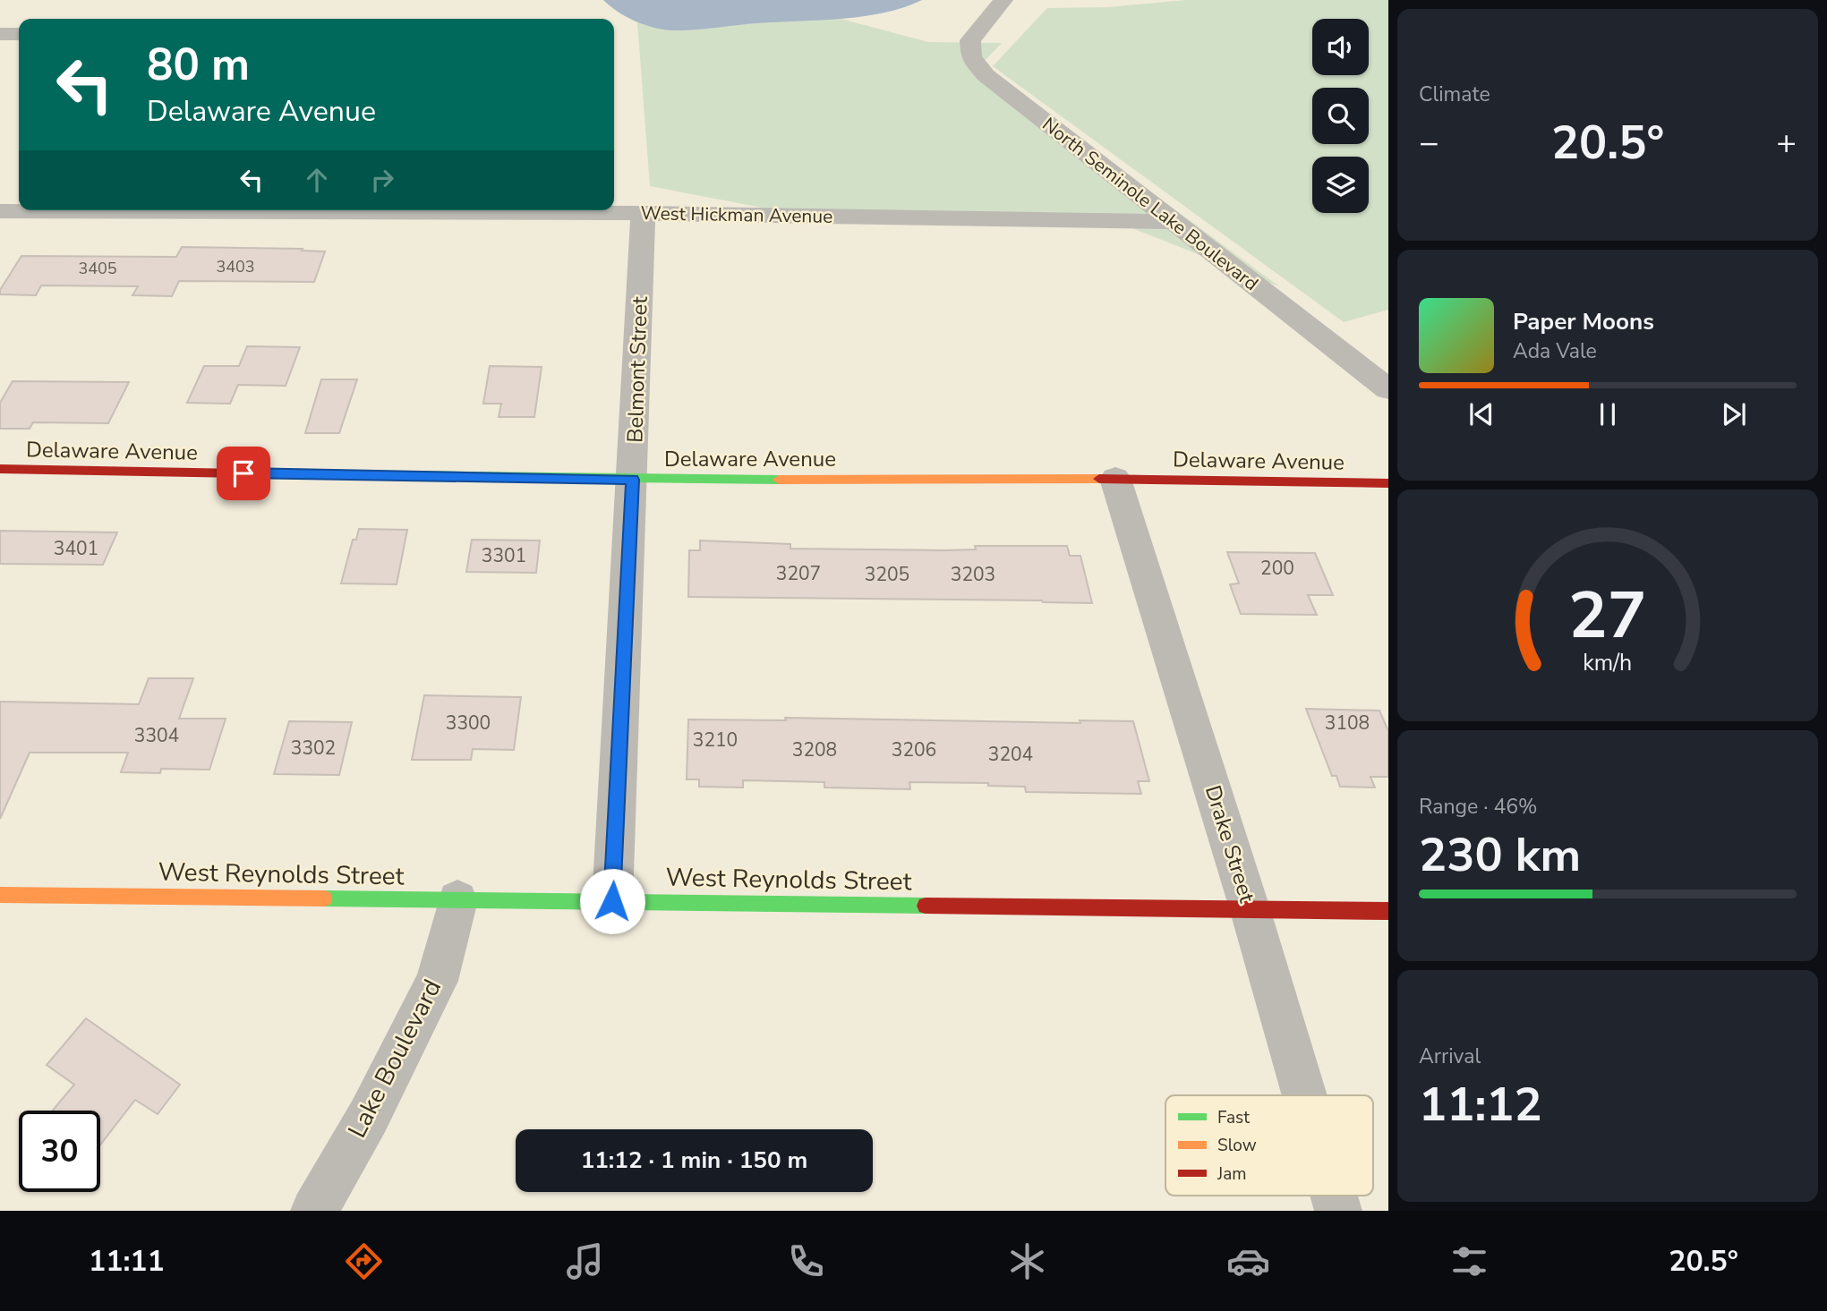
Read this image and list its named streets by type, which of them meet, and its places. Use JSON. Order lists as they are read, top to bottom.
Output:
{
  "streets": {
    "street": [
      "North Seminole Lake Boulevard",
      "West Hickman Avenue",
      "Belmont Street",
      "Delaware Avenue",
      "Drake Street",
      "West Reynolds Street",
      "Lake Boulevard"
    ]
  },
  "crossings": [
    ["North Seminole Lake Boulevard", "West Hickman Avenue"],
    ["West Hickman Avenue", "Belmont Street"],
    ["Belmont Street", "Delaware Avenue"],
    ["Belmont Street", "West Reynolds Street"],
    ["Delaware Avenue", "Drake Street"],
    ["Drake Street", "West Reynolds Street"],
    ["West Reynolds Street", "Lake Boulevard"]
  ],
  "house_numbers": [
    "3403",
    "3405",
    "3401",
    "3301",
    "200",
    "3207",
    "3205",
    "3203",
    "3300",
    "3108",
    "3304",
    "3210",
    "3302",
    "3208",
    "3206",
    "3204"
  ],
  "legend": ["Fast", "Slow", "Jam"],
  "page": {
    "tile": [
      "Climate",
      ["Range · 46%", "230 km"],
      ["Arrival", "11:12"]
    ],
    "turn": ["80 m", "Delaware Avenue"],
    "heat": ["−", "20.5°", "+"],
    "song": ["Paper Moons", "Ada Vale"],
    "limit": "30",
    "trip": "11:12 · 1 min · 150 m",
    "tabs": ["11:11", "20.5°"],
    "gauge": ["27", "km/h"]
  }
}
